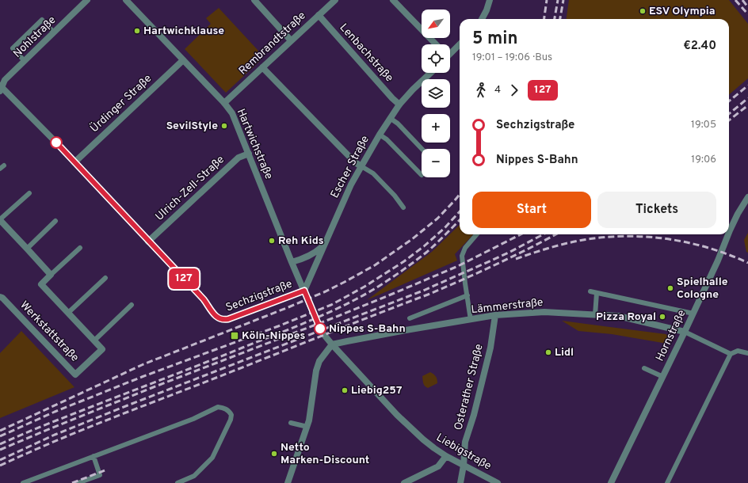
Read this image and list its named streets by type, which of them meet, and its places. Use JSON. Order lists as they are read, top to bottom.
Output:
{
  "streets": {
    "street": [
      "Nohlstraße",
      "Rembrandtstraße",
      "Lenbachstraße",
      "Ürdinger Straße",
      "Hartwichstraße",
      "Escher Straße",
      "Ulrich-Zell-Straße",
      "Sechzigstraße",
      "Lämmerstraße",
      "Werkstattstraße",
      "Hornstraße",
      "Osterather Straße",
      "Liebigstraße"
    ]
  },
  "crossings": [
    ["Nohlstraße", "Sechzigstraße"],
    ["Rembrandtstraße", "Lenbachstraße"],
    ["Rembrandtstraße", "Hartwichstraße"],
    ["Lenbachstraße", "Escher Straße"],
    ["Ürdinger Straße", "Hartwichstraße"],
    ["Ürdinger Straße", "Sechzigstraße"],
    ["Hartwichstraße", "Escher Straße"],
    ["Hartwichstraße", "Ulrich-Zell-Straße"],
    ["Hartwichstraße", "Sechzigstraße"],
    ["Hartwichstraße", "Liebigstraße"],
    ["Escher Straße", "Sechzigstraße"],
    ["Escher Straße", "Liebigstraße"],
    ["Ulrich-Zell-Straße", "Sechzigstraße"],
    ["Sechzigstraße", "Liebigstraße"],
    ["Lämmerstraße", "Hornstraße"],
    ["Lämmerstraße", "Osterather Straße"],
    ["Lämmerstraße", "Liebigstraße"],
    ["Osterather Straße", "Liebigstraße"]
  ],
  "places": {
    "other": [
      "ESV Olympia",
      "Hartwichklause",
      "SevilStyle",
      "Reh Kids",
      "Spielhalle Cologne",
      "Pizza Royal",
      "Nippes S-Bahn",
      "Lidl",
      "Liebig257",
      "Netto Marken-Discount"
    ],
    "transit": ["Köln-Nippes"]
  },
  "lines": ["bus line 127"],
  "north": "bottom left",
  "page": {
    "on_map": "127",
    "map_buttons": ["+", "−"],
    "heading": ["5 min", "19:01 – 19:06 · Bus", "€2.40"],
    "legs": ["4", "127"],
    "list": [
      {
        "name": "Sechzigstraße",
        "value": "19:05"
      },
      {
        "name": "Nippes S-Bahn",
        "value": "19:06"
      }
    ],
    "buttons": ["Start", "Tickets"]
  }
}
